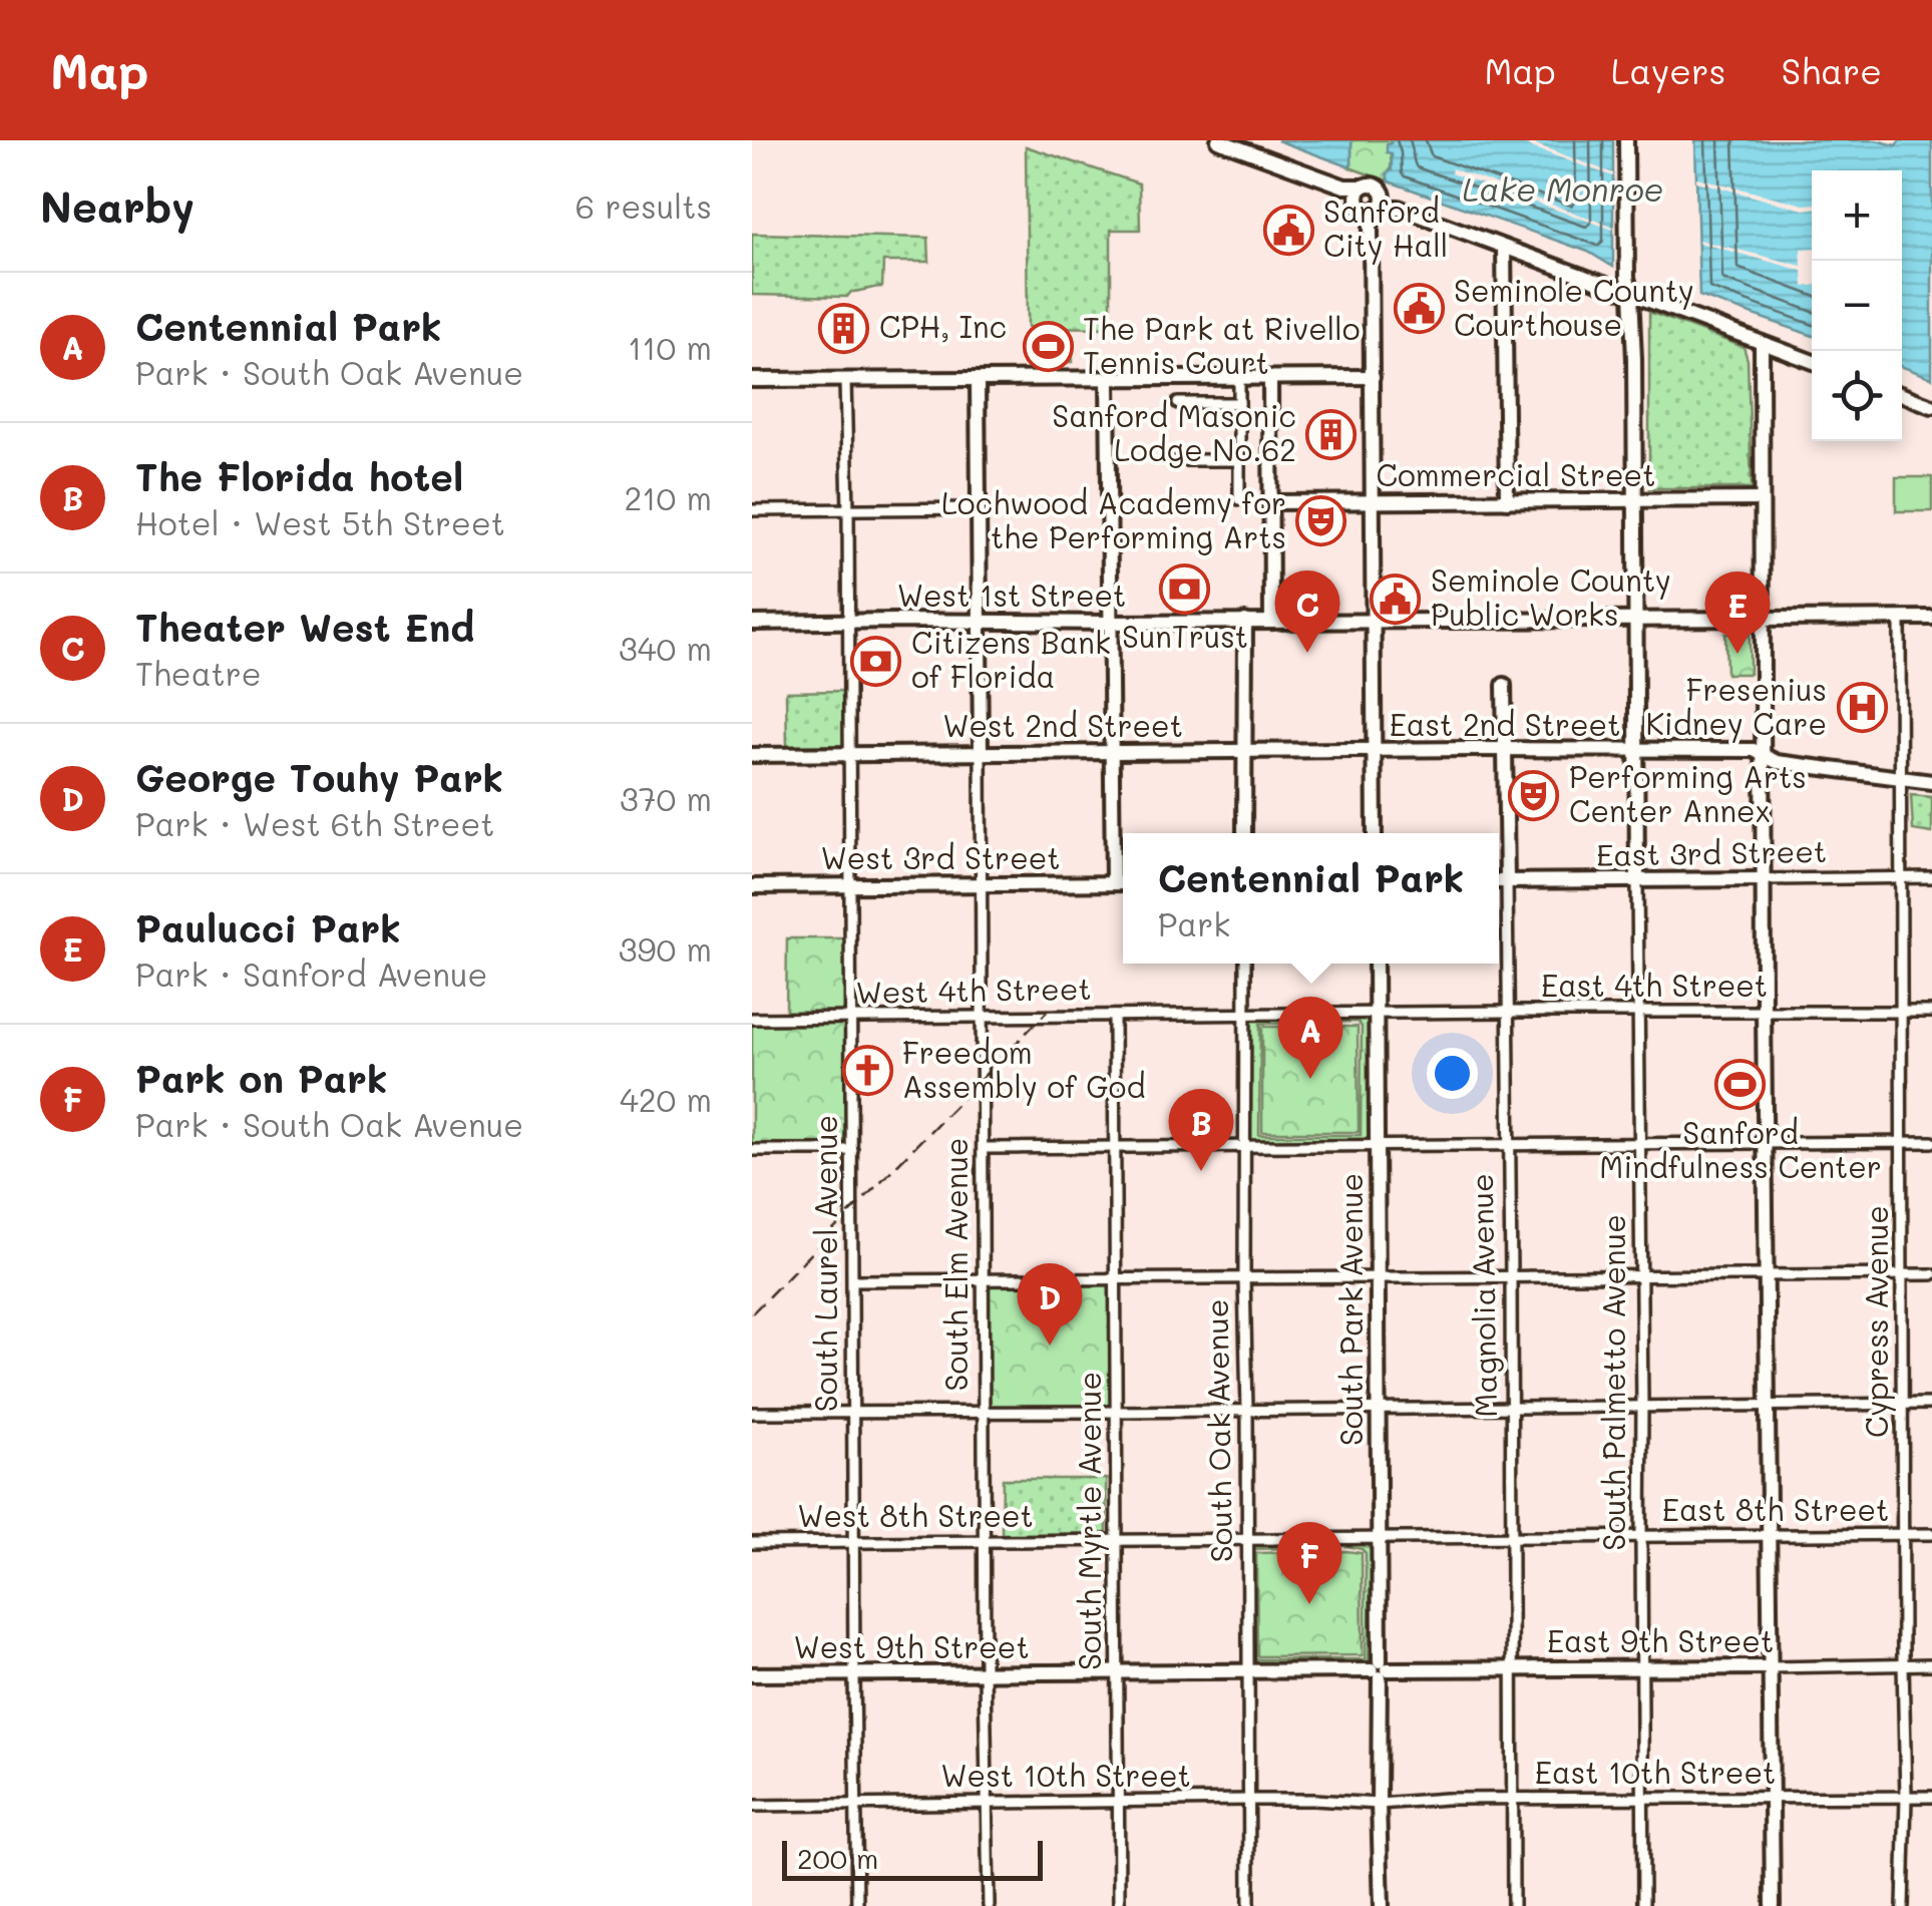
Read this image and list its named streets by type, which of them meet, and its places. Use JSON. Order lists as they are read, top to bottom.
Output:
{
  "streets": {
    "street": [
      "Commercial Street",
      "West 1st Street",
      "East 2nd Street",
      "West 2nd Street",
      "East 3rd Street",
      "West 3rd Street",
      "East 4th Street",
      "West 4th Street",
      "South Laurel Avenue",
      "South Elm Avenue",
      "Magnolia Avenue",
      "South Park Avenue",
      "Cypress Avenue",
      "South Palmetto Avenue",
      "South Oak Avenue",
      "East 8th Street",
      "West 8th Street",
      "South Myrtle Avenue",
      "East 9th Street",
      "West 9th Street",
      "East 10th Street",
      "West 10th Street"
    ]
  },
  "crossings": [
    ["Commercial Street", "South Palmetto Avenue"],
    ["West 1st Street", "South Laurel Avenue"],
    ["West 1st Street", "South Elm Avenue"],
    ["West 1st Street", "Cypress Avenue"],
    ["West 1st Street", "South Palmetto Avenue"],
    ["East 2nd Street", "West 2nd Street"],
    ["East 2nd Street", "Magnolia Avenue"],
    ["East 2nd Street", "Cypress Avenue"],
    ["East 2nd Street", "South Palmetto Avenue"],
    ["West 2nd Street", "South Laurel Avenue"],
    ["West 2nd Street", "South Elm Avenue"],
    ["East 3rd Street", "Magnolia Avenue"],
    ["East 3rd Street", "Cypress Avenue"],
    ["East 3rd Street", "South Palmetto Avenue"],
    ["West 3rd Street", "South Laurel Avenue"],
    ["West 3rd Street", "South Elm Avenue"],
    ["East 4th Street", "West 4th Street"],
    ["East 4th Street", "Magnolia Avenue"],
    ["East 4th Street", "South Park Avenue"],
    ["East 4th Street", "Cypress Avenue"],
    ["East 4th Street", "South Palmetto Avenue"],
    ["West 4th Street", "South Laurel Avenue"],
    ["West 4th Street", "South Elm Avenue"],
    ["West 4th Street", "South Park Avenue"],
    ["West 4th Street", "South Oak Avenue"],
    ["West 4th Street", "South Myrtle Avenue"],
    ["South Laurel Avenue", "West 8th Street"],
    ["South Laurel Avenue", "West 9th Street"],
    ["South Laurel Avenue", "West 10th Street"],
    ["South Elm Avenue", "West 8th Street"],
    ["South Elm Avenue", "West 9th Street"],
    ["South Elm Avenue", "West 10th Street"],
    ["Magnolia Avenue", "East 8th Street"],
    ["Magnolia Avenue", "East 9th Street"],
    ["Magnolia Avenue", "East 10th Street"],
    ["South Park Avenue", "East 8th Street"],
    ["South Park Avenue", "West 8th Street"],
    ["South Park Avenue", "East 9th Street"],
    ["South Park Avenue", "West 9th Street"],
    ["South Park Avenue", "East 10th Street"],
    ["South Park Avenue", "West 10th Street"],
    ["Cypress Avenue", "East 8th Street"],
    ["Cypress Avenue", "East 9th Street"],
    ["Cypress Avenue", "East 10th Street"],
    ["South Palmetto Avenue", "East 8th Street"],
    ["South Palmetto Avenue", "East 9th Street"],
    ["South Palmetto Avenue", "East 10th Street"],
    ["South Oak Avenue", "West 8th Street"],
    ["South Oak Avenue", "West 9th Street"],
    ["South Oak Avenue", "West 10th Street"],
    ["East 8th Street", "West 8th Street"],
    ["West 8th Street", "South Myrtle Avenue"],
    ["South Myrtle Avenue", "West 9th Street"],
    ["South Myrtle Avenue", "West 10th Street"],
    ["East 9th Street", "West 9th Street"],
    ["East 10th Street", "West 10th Street"]
  ],
  "water": ["Lake Monroe"],
  "places": {
    "public building": ["Sanford City Hall", "Seminole County Courthouse", "Seminole County Public Works"],
    "building": ["CPH, Inc", "Sanford Masonic Lodge No.62"],
    "sports": ["The Park at Rivello Tennis Court", "Sanford Mindfulness Center"],
    "theatre": ["Lochwood Academy for the Performing Arts", "Performing Arts Center Annex"],
    "bank": ["SunTrust", "Citizens Bank of Florida"],
    "hospital": ["Fresenius Kidney Care"],
    "church": ["Freedom Assembly of God"]
  },
  "scale_bar": "200 m",
  "page": {
    "header": "Map",
    "nav": ["Map", "Layers", "Share"],
    "heading": ["Nearby", "6 results"],
    "map_buttons": ["+", "−"],
    "list": [
      {
        "mark": "A",
        "name": "Centennial Park",
        "note": "Park · South Oak Avenue",
        "value": "110 m"
      },
      {
        "mark": "B",
        "name": "The Florida hotel",
        "note": "Hotel · West 5th Street",
        "value": "210 m"
      },
      {
        "mark": "C",
        "name": "Theater West End",
        "note": "Theatre",
        "value": "340 m"
      },
      {
        "mark": "D",
        "name": "George Touhy Park",
        "note": "Park · West 6th Street",
        "value": "370 m"
      },
      {
        "mark": "E",
        "name": "Paulucci Park",
        "note": "Park · Sanford Avenue",
        "value": "390 m"
      },
      {
        "mark": "F",
        "name": "Park on Park",
        "note": "Park · South Oak Avenue",
        "value": "420 m"
      }
    ],
    "pins": [
      "C",
      "E",
      "A",
      "B",
      "D",
      "F"
    ],
    "popup": ["Centennial Park", "Park"],
    "scale": "200 m"
  }
}
